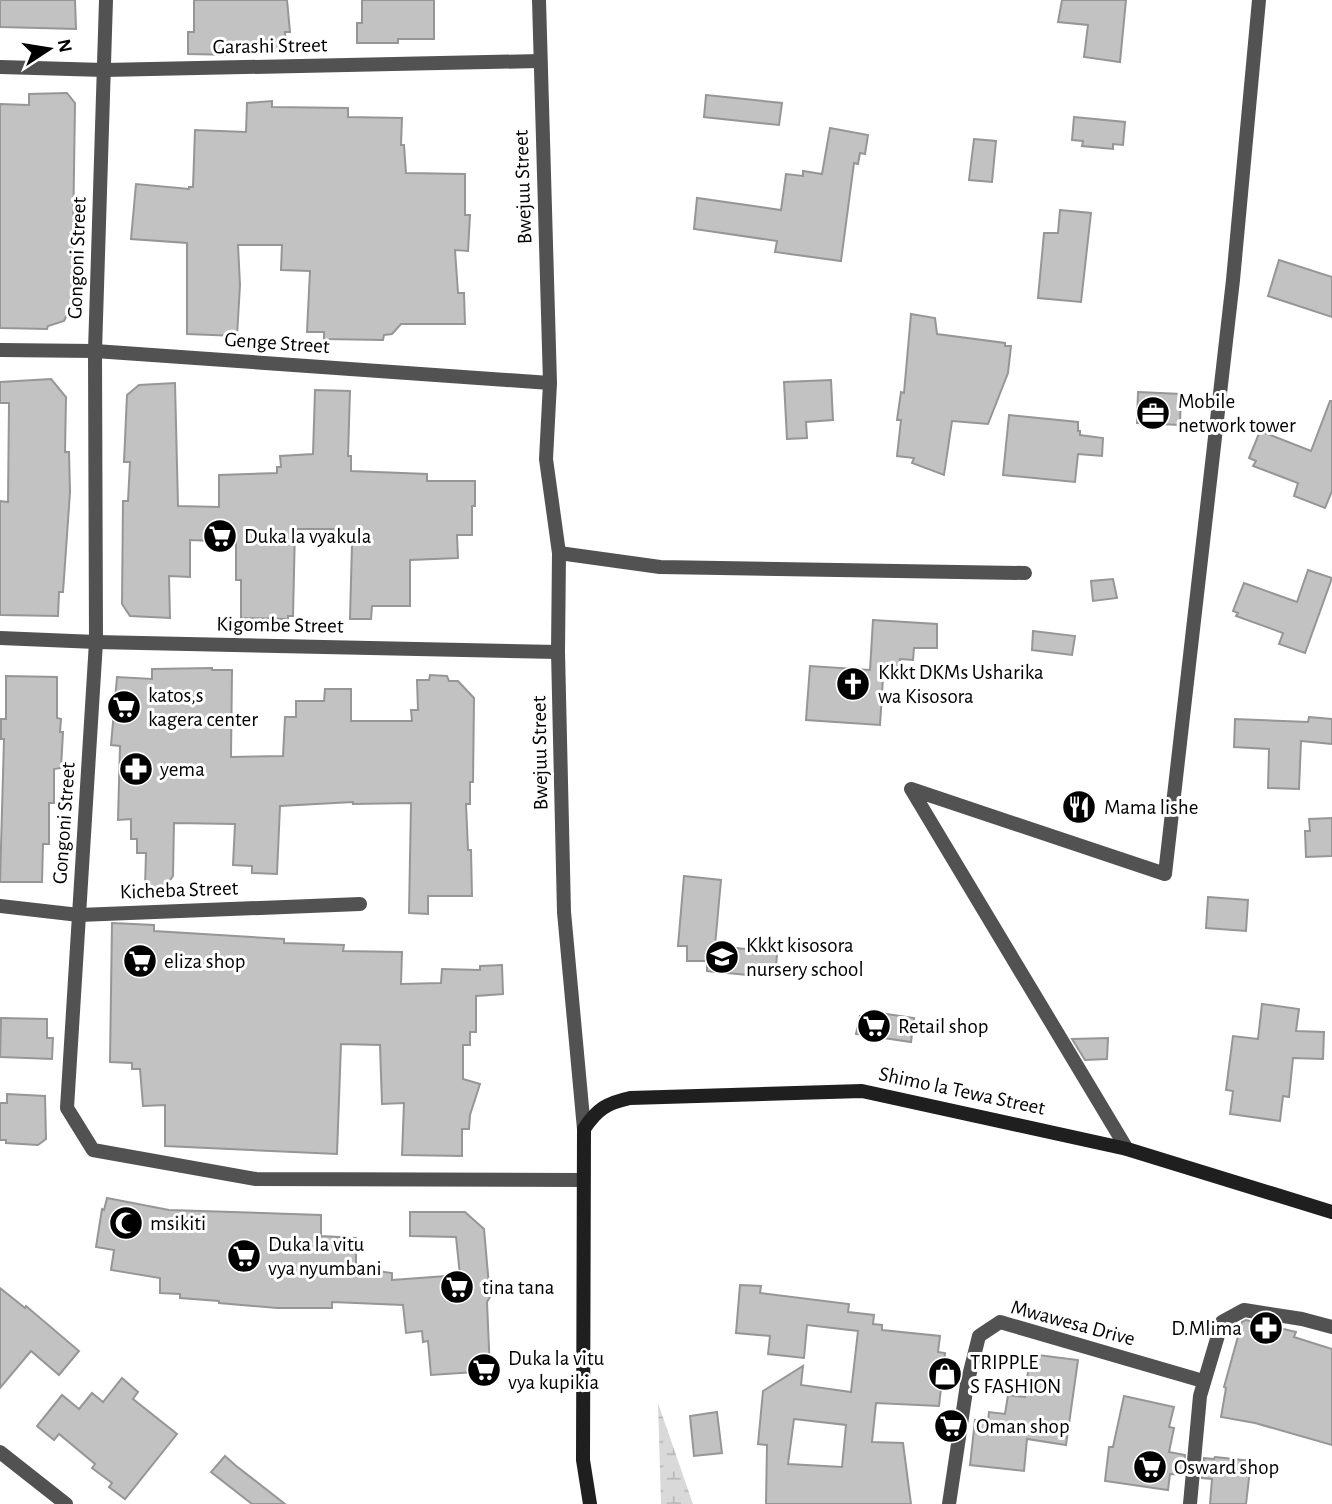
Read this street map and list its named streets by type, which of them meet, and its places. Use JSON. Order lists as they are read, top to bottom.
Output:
{
  "streets": {
    "street": [
      "Garashi Street",
      "Bwejuu Street",
      "Gongoni Street",
      "Genge Street",
      "Kigombe Street",
      "Kicheba Street",
      "Shimo la Tewa Street",
      "Mwawesa Drive"
    ]
  },
  "crossings": [
    ["Garashi Street", "Bwejuu Street"],
    ["Garashi Street", "Gongoni Street"],
    ["Bwejuu Street", "Gongoni Street"],
    ["Bwejuu Street", "Genge Street"],
    ["Bwejuu Street", "Kigombe Street"],
    ["Bwejuu Street", "Shimo la Tewa Street"],
    ["Gongoni Street", "Genge Street"],
    ["Gongoni Street", "Kigombe Street"],
    ["Gongoni Street", "Kicheba Street"]
  ],
  "places": {
    "office": ["Mobile network tower"],
    "supermarket": [
      "Duka la vyakula",
      "katos,s kagera center",
      "eliza shop",
      "Retail shop",
      "Duka la vitu vya nyumbani",
      "tina tana",
      "Duka la vitu vya kupikia",
      "Oman shop",
      "Osward shop"
    ],
    "church": ["Kkkt DKMs Usharika wa Kisosora"],
    "pharmacy": ["yema", "D.Mlima"],
    "restaurant": ["Mama lishe"],
    "school or university": ["Kkkt kisosora nursery school"],
    "mosque": ["msikiti"],
    "shop": ["TRIPPLE S FASHION"]
  },
  "north": "right"
}
